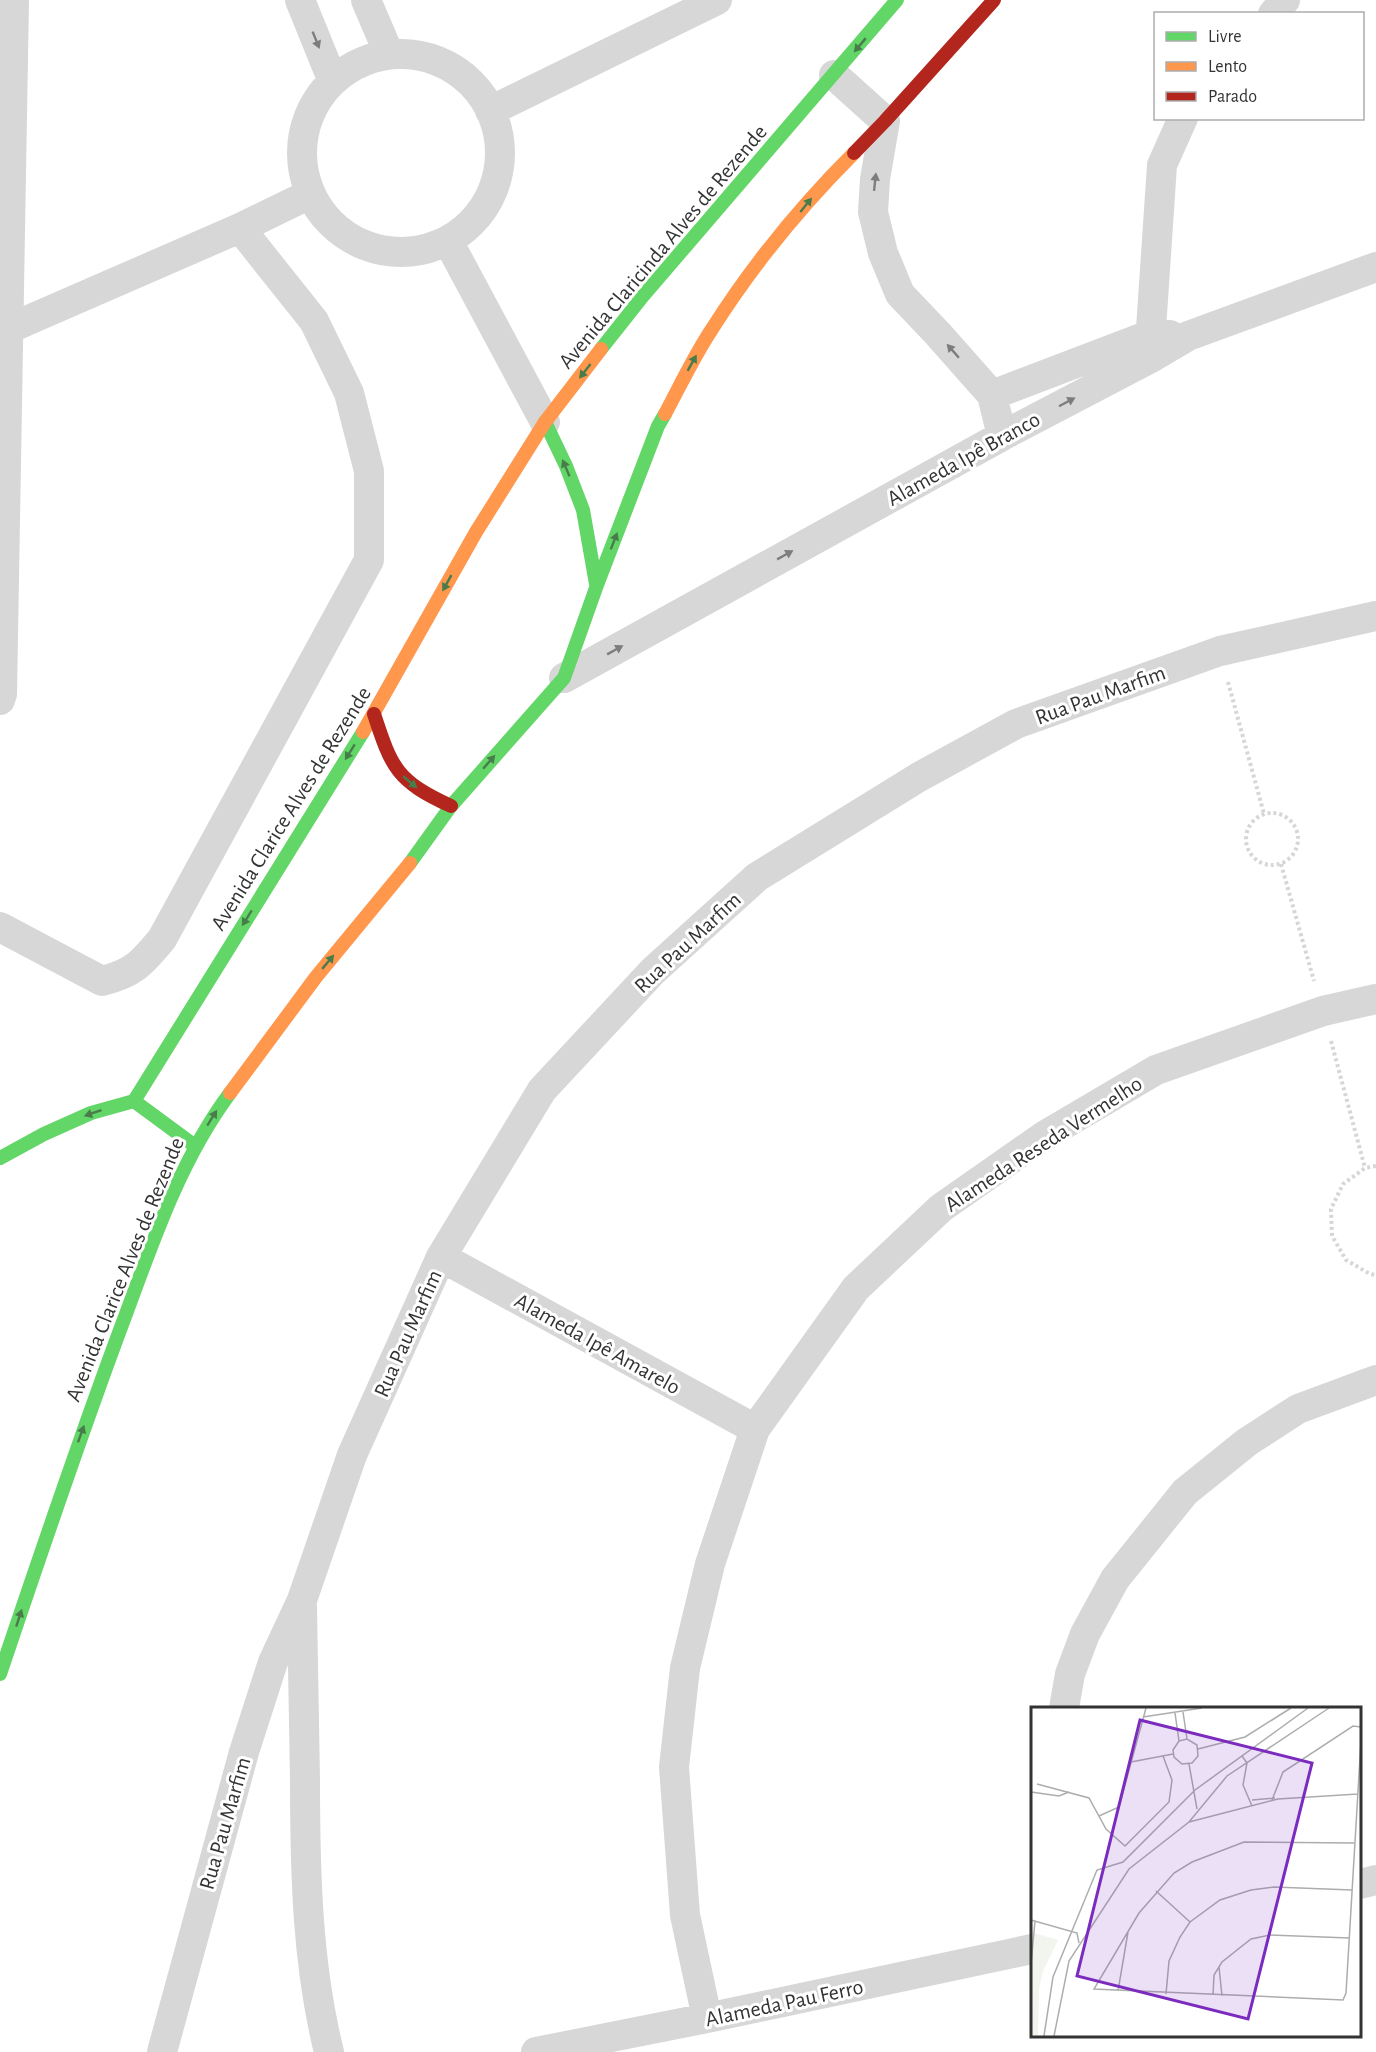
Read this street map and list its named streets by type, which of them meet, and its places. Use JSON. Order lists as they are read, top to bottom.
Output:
{
  "streets": {
    "street": [
      "Avenida Claricinda Alves de Rezende",
      "Alameda Ipê Branco",
      "Rua Pau Marfim",
      "Avenida Clarice Alves de Rezende",
      "Alameda Reseda Vermelho",
      "Alameda Ipê Amarelo",
      "Alameda Pau Ferro"
    ]
  },
  "crossings": [
    ["Avenida Claricinda Alves de Rezende", "Avenida Clarice Alves de Rezende"],
    ["Rua Pau Marfim", "Alameda Ipê Amarelo"],
    ["Alameda Reseda Vermelho", "Alameda Ipê Amarelo"],
    ["Alameda Reseda Vermelho", "Alameda Pau Ferro"]
  ],
  "one_way": ["Alameda Ipê Branco"],
  "legend": ["Livre", "Lento", "Parado"]
}
